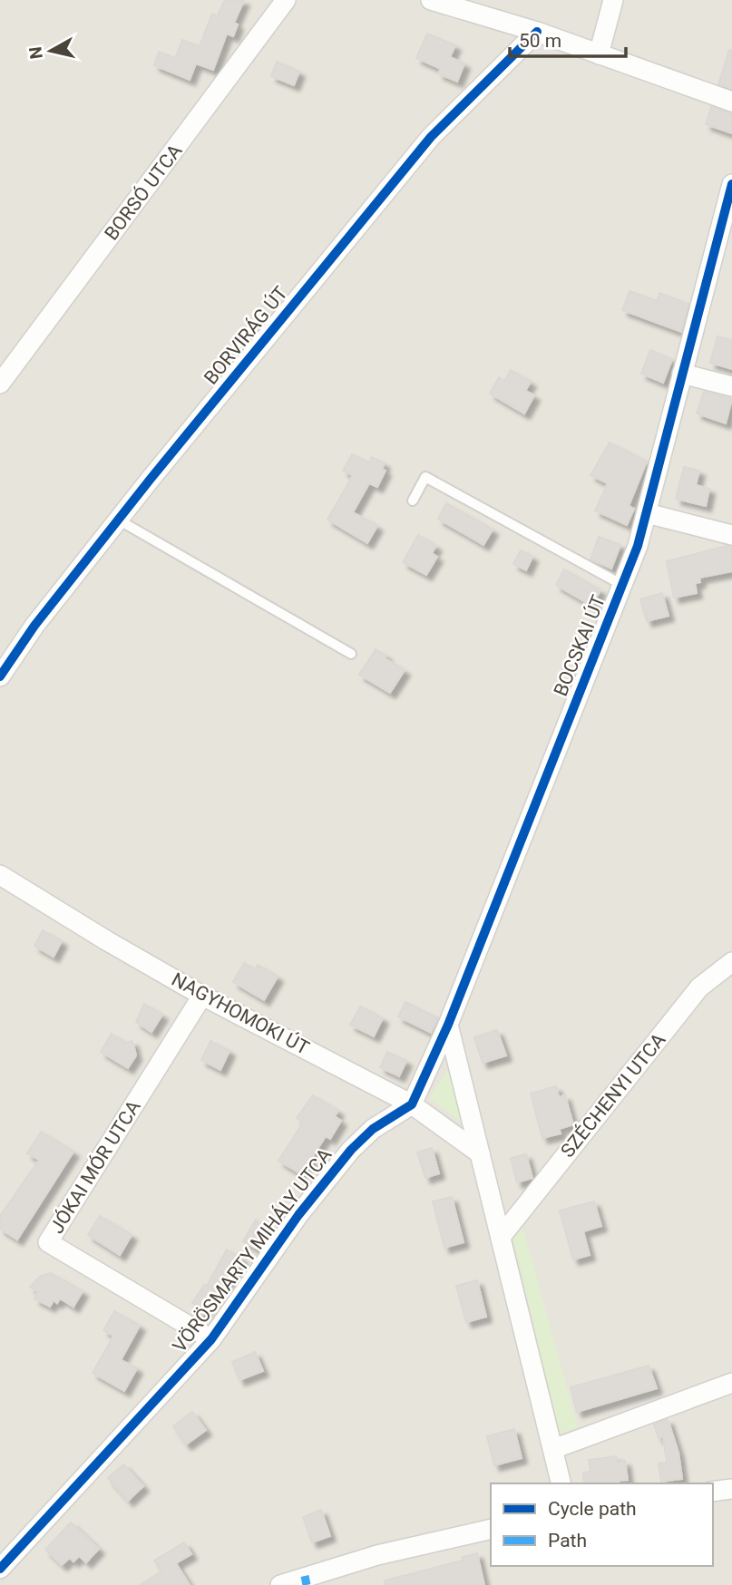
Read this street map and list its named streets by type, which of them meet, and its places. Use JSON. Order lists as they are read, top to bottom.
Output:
{
  "streets": {
    "street": [
      "BORSÓ UTCA",
      "BORVIRÁG ÚT",
      "BOCSKAI ÚT",
      "NAGYHOMOKI ÚT",
      "SZÉCHENYI UTCA",
      "JÓKAI MÓR UTCA",
      "VÖRÖSMARTY MIHÁLY UTCA"
    ]
  },
  "crossings": [
    ["BOCSKAI ÚT", "NAGYHOMOKI ÚT"],
    ["BOCSKAI ÚT", "VÖRÖSMARTY MIHÁLY UTCA"],
    ["NAGYHOMOKI ÚT", "JÓKAI MÓR UTCA"],
    ["NAGYHOMOKI ÚT", "VÖRÖSMARTY MIHÁLY UTCA"],
    ["JÓKAI MÓR UTCA", "VÖRÖSMARTY MIHÁLY UTCA"]
  ],
  "legend": ["Cycle path", "Path"],
  "scale_bar": "50 m",
  "north": "left"
}
